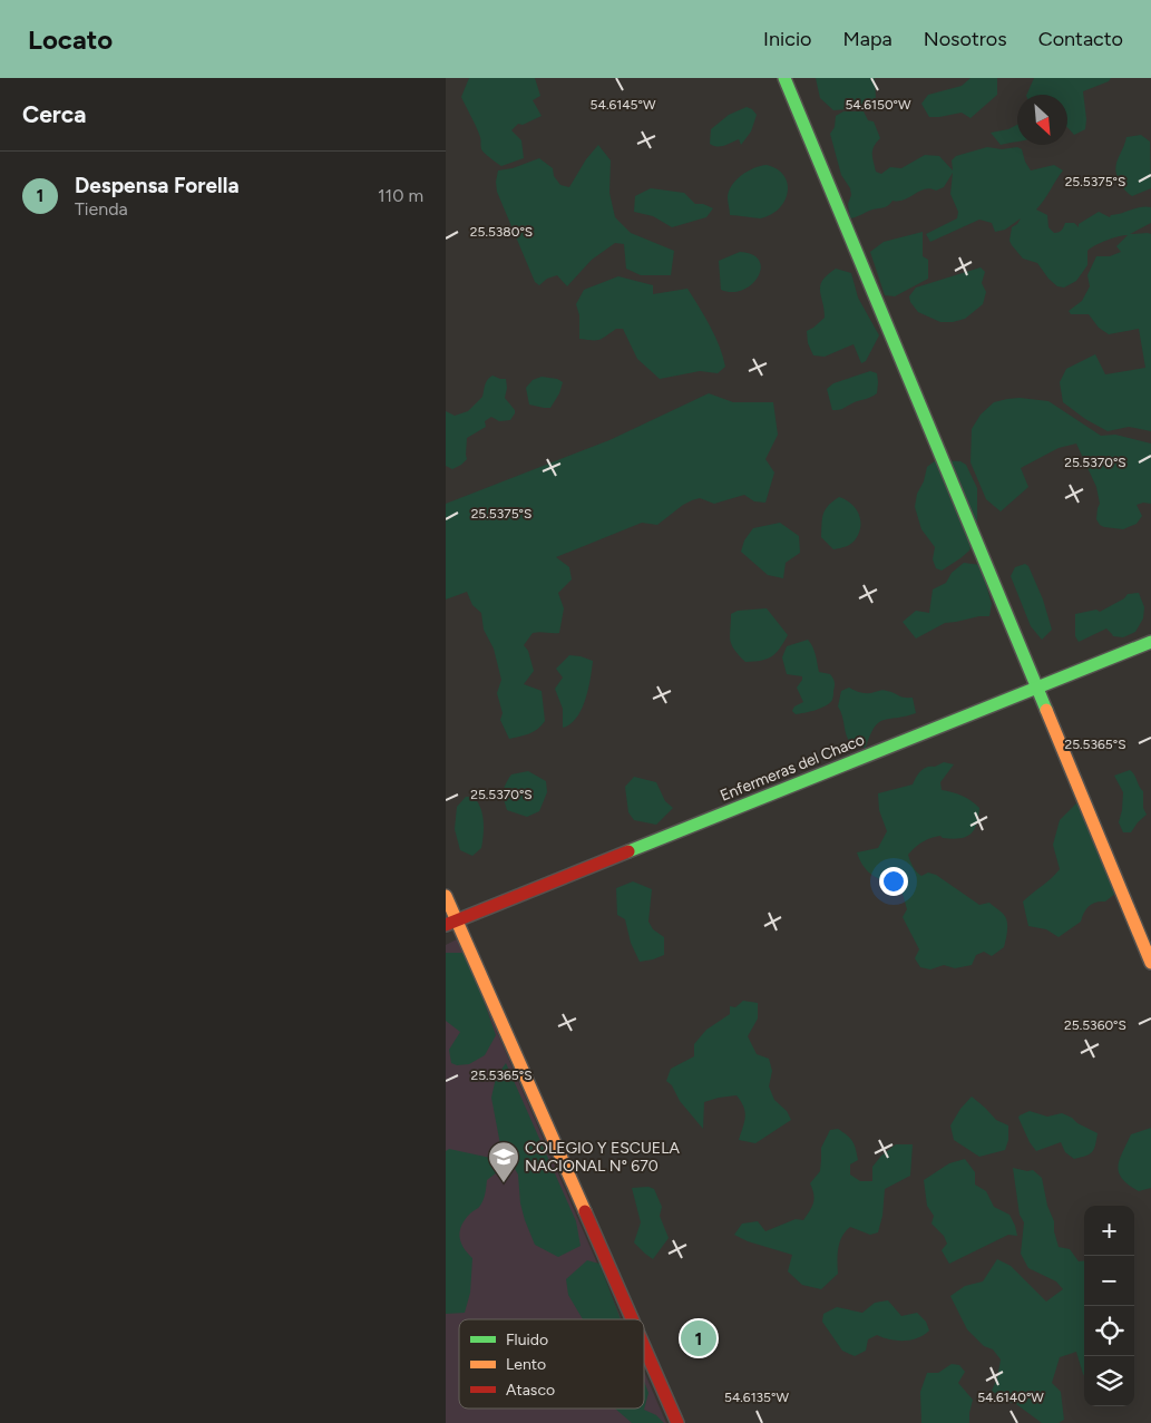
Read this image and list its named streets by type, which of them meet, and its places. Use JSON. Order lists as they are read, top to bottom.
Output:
{
  "streets": {
    "street": ["Enfermeras del Chaco"]
  },
  "places": {
    "school or university": ["COLEGIO Y ESCUELA NACIONAL N° 670"]
  },
  "legend": ["Fluido", "Lento", "Atasco"],
  "north": "bottom right",
  "page": {
    "header": "Locato",
    "nav": [
      "Inicio",
      "Mapa",
      "Nosotros",
      "Contacto"
    ],
    "heading": "Cerca",
    "list": [
      {
        "mark": "1",
        "name": "Despensa Forella",
        "note": "Tienda",
        "value": "110 m"
      }
    ],
    "map_buttons": ["+", "−"],
    "pins": "1"
  },
  "coordinates": [
    "54.6145°W",
    "54.6150°W",
    "25.5375°S",
    "25.5380°S",
    "25.5370°S",
    "25.5365°S",
    "25.5360°S",
    "54.6135°W",
    "54.6140°W"
  ]
}
